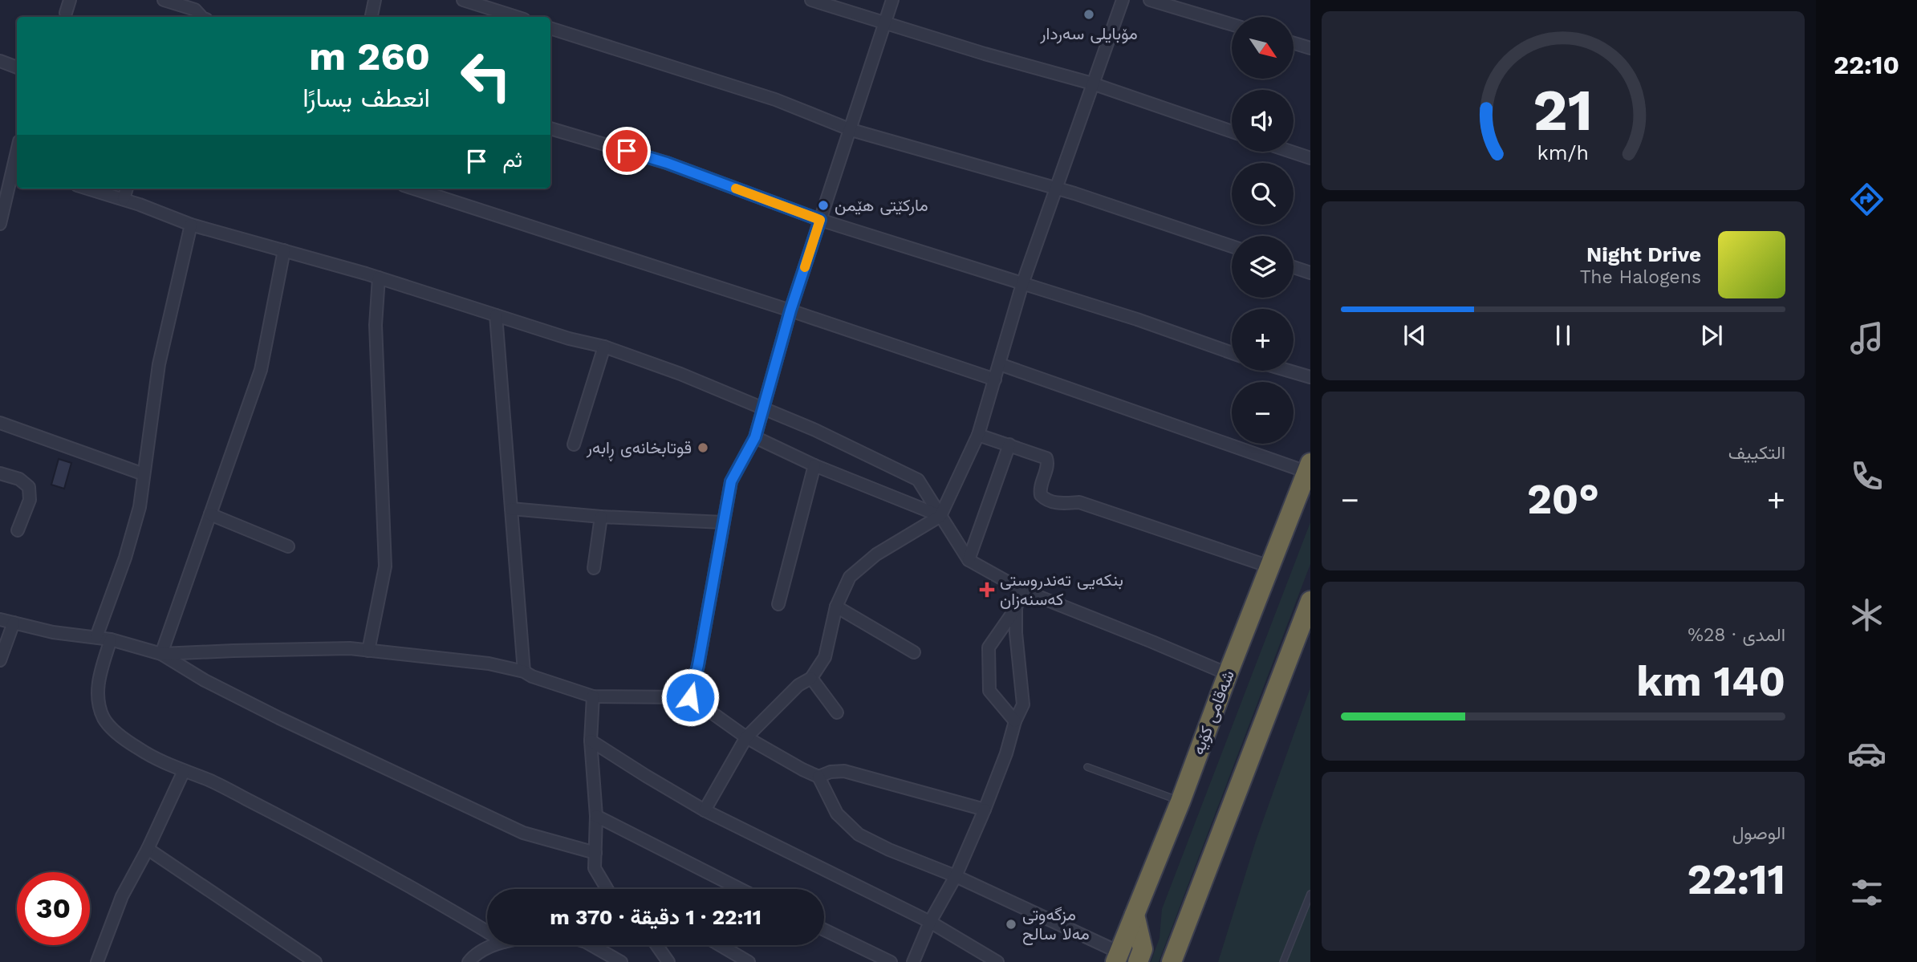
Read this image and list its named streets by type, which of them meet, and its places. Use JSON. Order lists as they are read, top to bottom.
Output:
{
  "streets": {
    "highway": ["شەقامی کۆیە"]
  },
  "places": {
    "other": [
      "مۆبایلی سەردار",
      "مارکێتی هێمن",
      "قوتابخانەی ڕابەر",
      "مزگەوتی مەلا سالح"
    ],
    "health": ["بنکەیی تەندروستی کەسنەزان"]
  },
  "north": "bottom right",
  "page": {
    "tabs": "22:10",
    "map_buttons": ["+", "−"],
    "turn": ["260 m", "انعطف يسارًا"],
    "then": "ثم",
    "song": ["Night Drive", "The Halogens"],
    "tile": [
      "التكييف",
      ["المدى · 28%", "140 km"],
      ["الوصول", "22:11"]
    ],
    "heat": ["−", "20°", "+"],
    "limit": "30",
    "trip": "22:11 · 1 دقيقة · 370 m",
    "gauge": ["21", "km/h"]
  }
}
